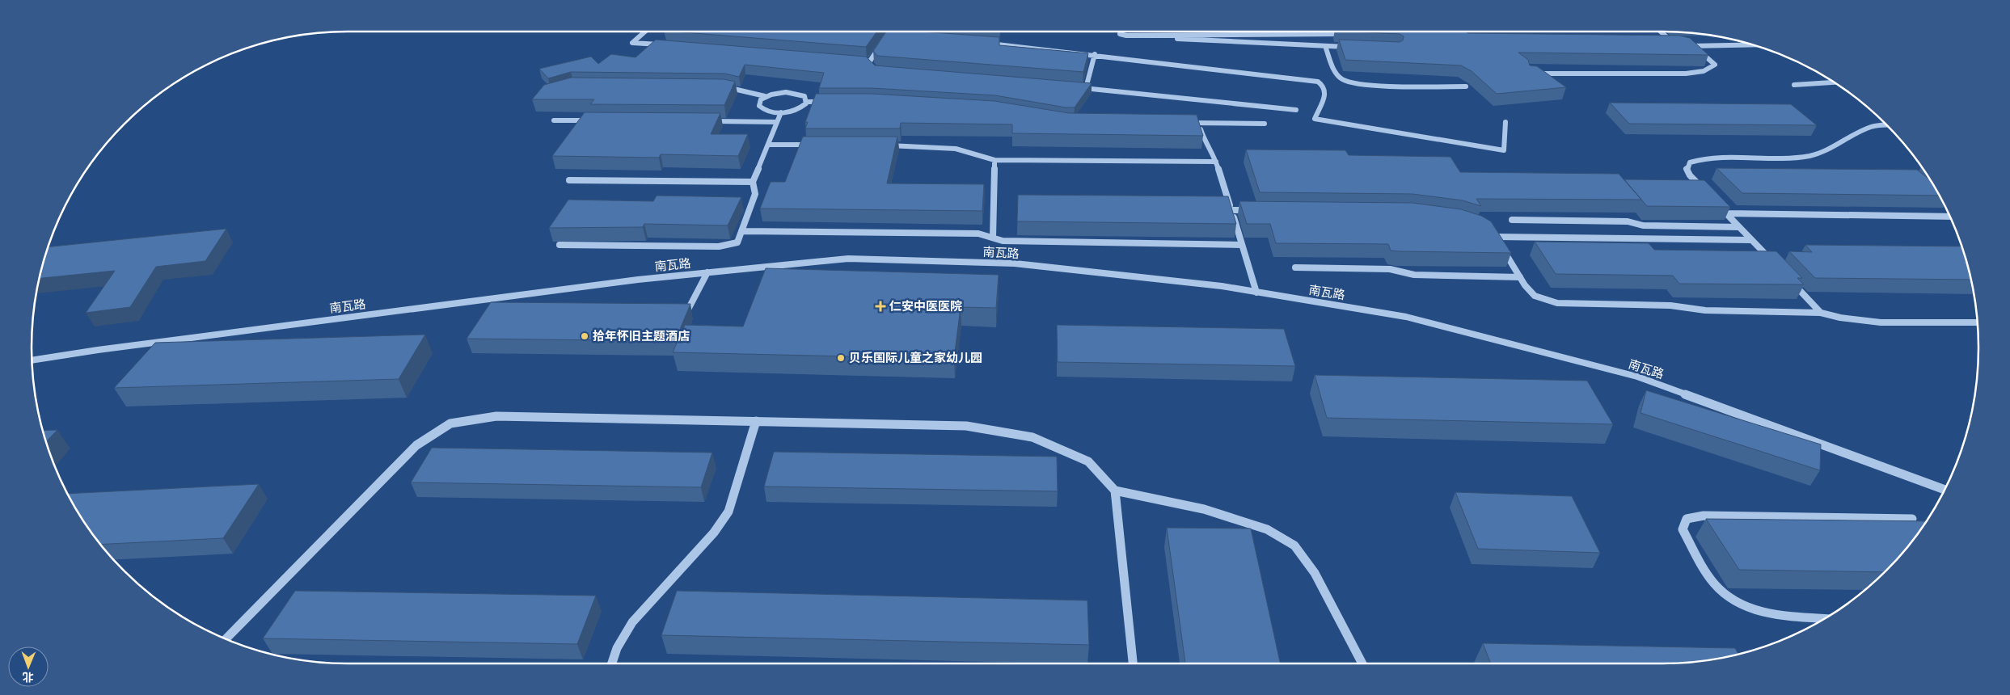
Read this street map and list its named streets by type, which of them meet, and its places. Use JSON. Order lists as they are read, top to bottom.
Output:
{
  "streets": {
    "street": ["南瓦路"]
  },
  "places": {
    "health": ["仁安中医医院"],
    "other": ["拾年怀旧主题酒店", "贝乐国际儿童之家幼儿园"]
  },
  "north": "bottom"
}
